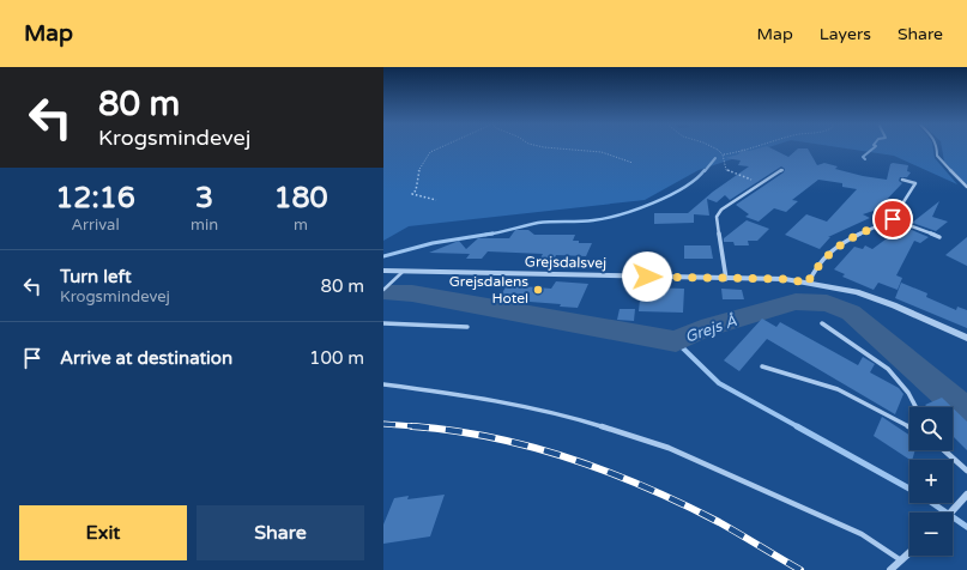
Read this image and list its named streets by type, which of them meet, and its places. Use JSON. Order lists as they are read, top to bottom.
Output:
{
  "streets": {
    "street": ["Grejsdalsvej"]
  },
  "water": ["Grejs Å"],
  "places": ["Grejsdalens Hotel"],
  "page": {
    "header": "Map",
    "nav": ["Map", "Layers", "Share"],
    "turn": ["80 m", "Krogsmindevej"],
    "eta": [
      "12:16",
      "Arrival",
      "3",
      "min",
      "180",
      "m"
    ],
    "list": [
      {
        "name": "Turn left",
        "note": "Krogsmindevej",
        "value": "80 m"
      },
      {
        "name": "Arrive at destination",
        "value": "100 m"
      }
    ],
    "map_buttons": ["+", "−"],
    "buttons": ["Exit", "Share"]
  }
}
